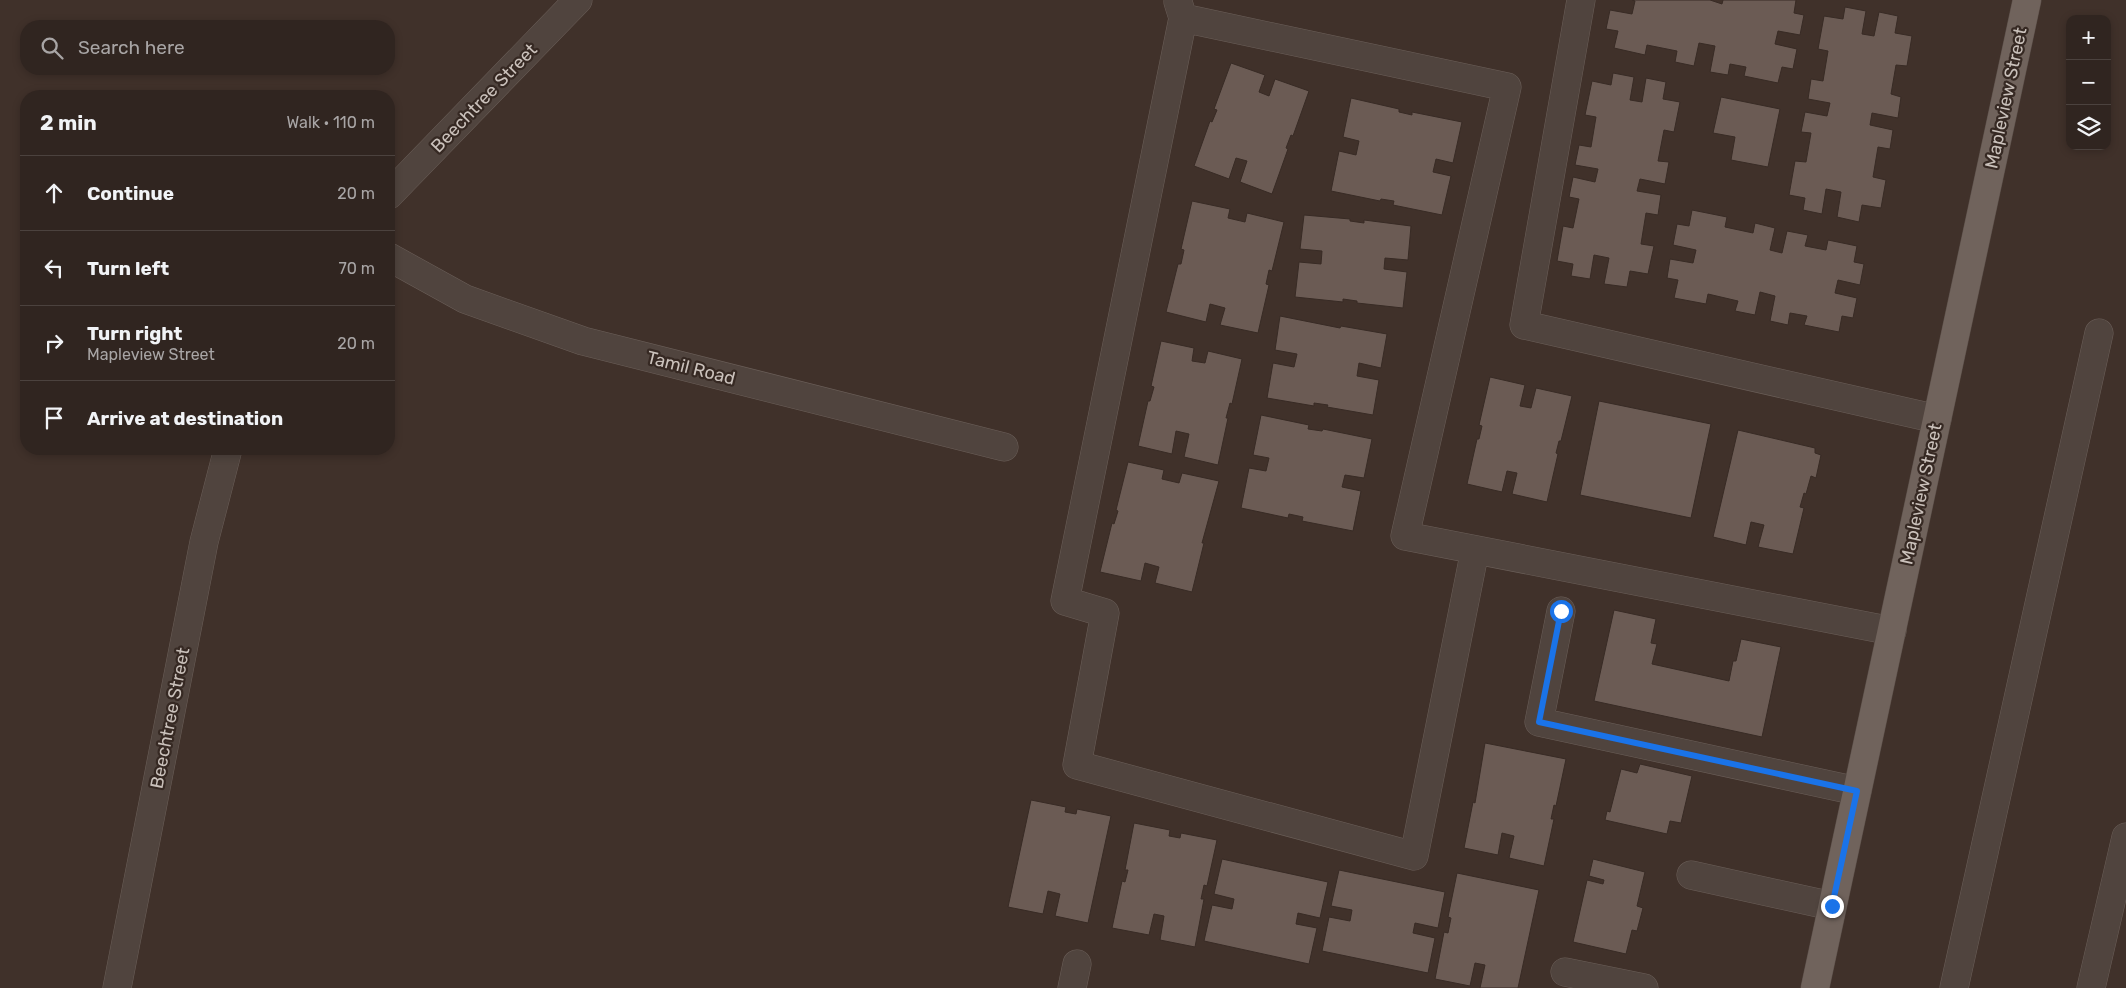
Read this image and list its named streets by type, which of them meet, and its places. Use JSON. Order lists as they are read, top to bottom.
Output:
{
  "streets": {
    "main road": ["Mapleview Street"],
    "street": ["Beechtree Street", "Tamil Road"]
  },
  "page": {
    "map_buttons": ["+", "−"],
    "search": "Search here",
    "heading": ["2 min", "Walk · 110 m"],
    "list": [
      ["Continue", "20 m"],
      ["Turn left", "70 m"],
      ["Turn right", "Mapleview Street", "20 m"],
      "Arrive at destination"
    ]
  }
}
